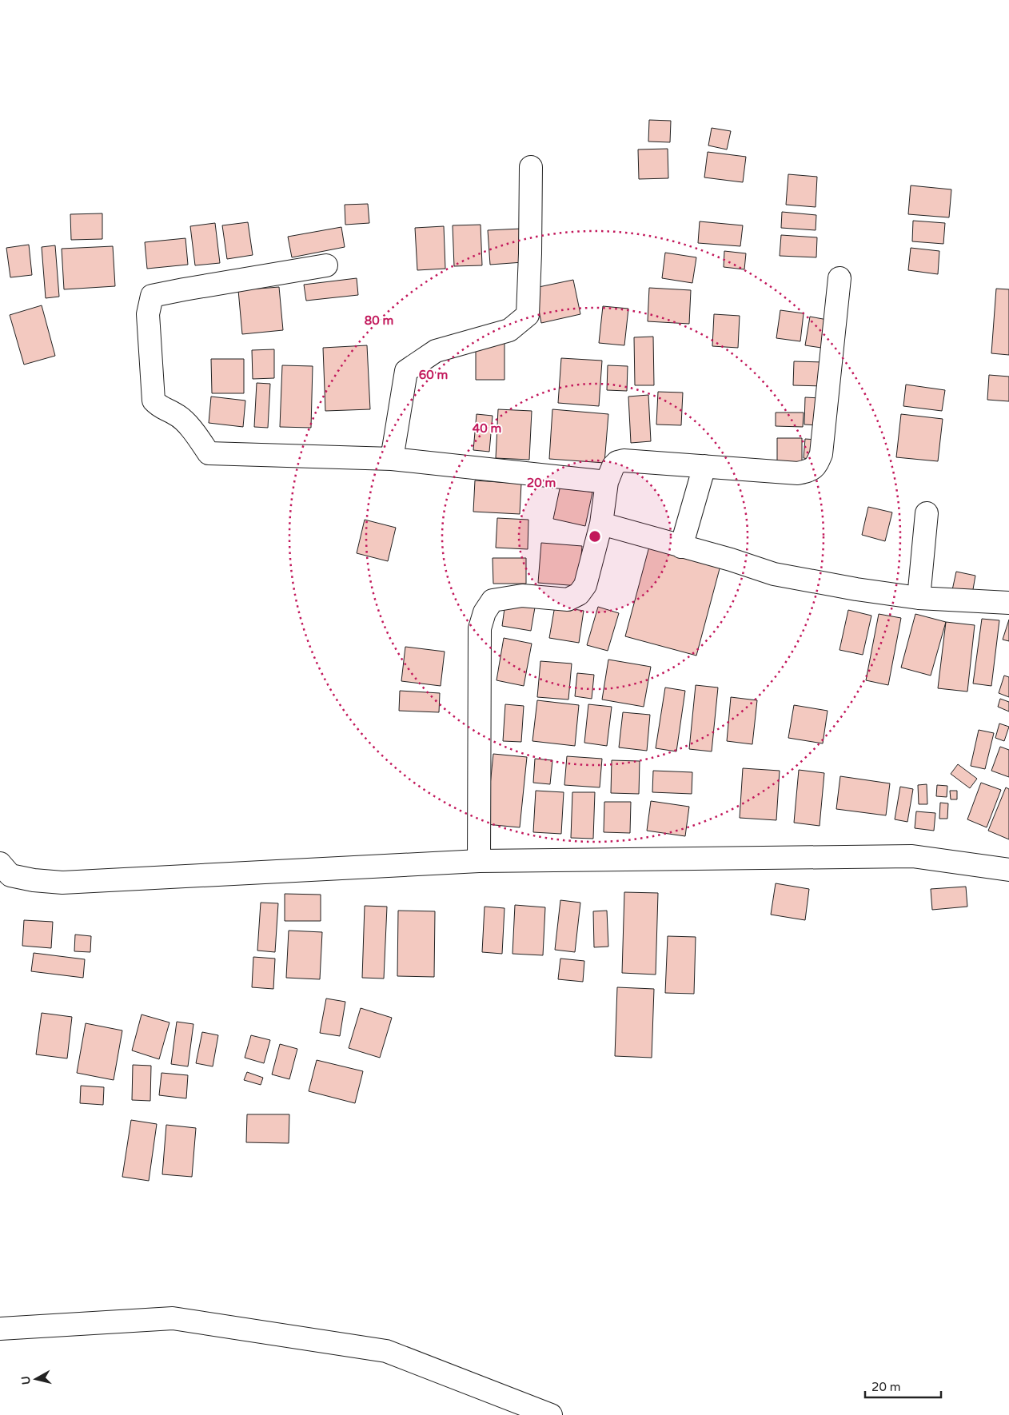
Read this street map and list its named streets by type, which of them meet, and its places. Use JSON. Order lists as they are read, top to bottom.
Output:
{
  "scale_bar": "20 m",
  "north": "left",
  "rings": [
    "80 m",
    "60 m",
    "40 m",
    "20 m"
  ]
}
